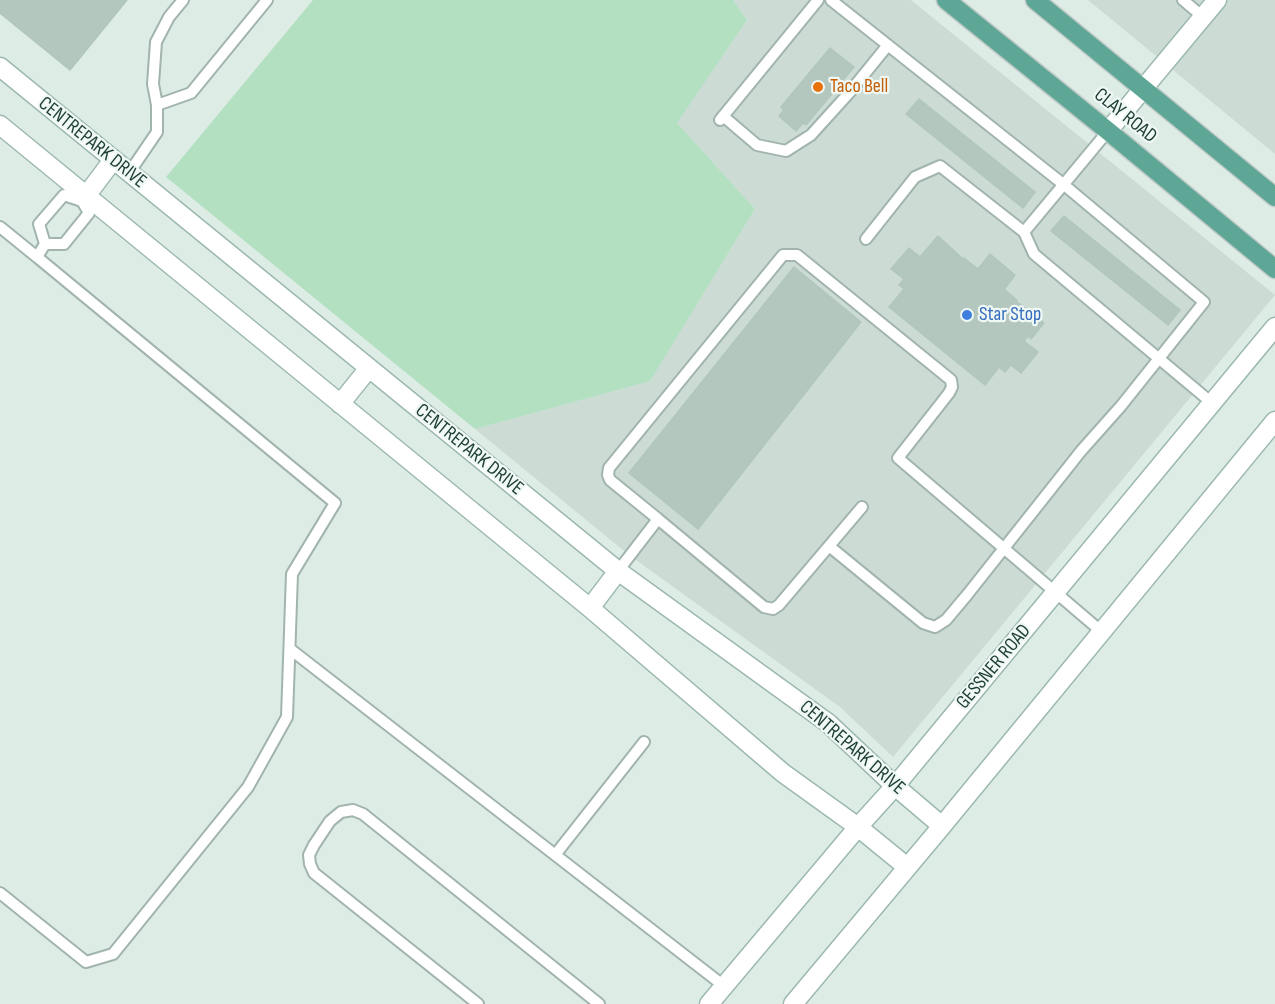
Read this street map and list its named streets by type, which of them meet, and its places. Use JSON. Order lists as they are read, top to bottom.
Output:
{
  "streets": {
    "main road": ["CLAY ROAD"],
    "street": ["CENTREPARK DRIVE", "GESSNER ROAD"]
  },
  "crossings": [
    ["CENTREPARK DRIVE", "GESSNER ROAD"]
  ],
  "places": ["Taco Bell", "Star Stop"]
}
